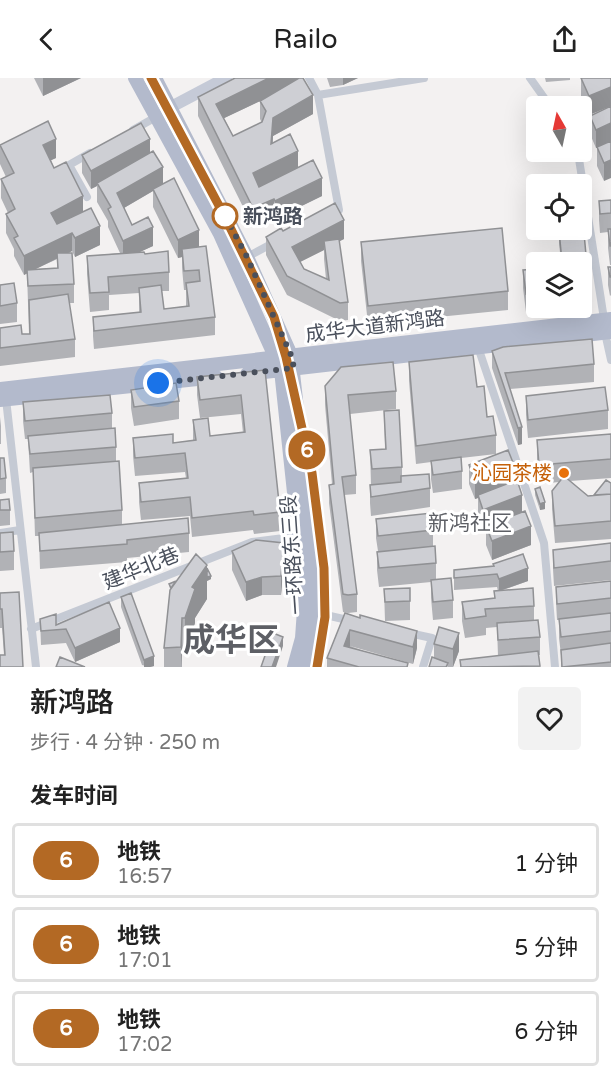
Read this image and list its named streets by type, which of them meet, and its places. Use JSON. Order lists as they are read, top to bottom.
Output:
{
  "streets": {
    "main road": ["成华大道新鸿路", "一环路东三段"],
    "street": ["建华北巷"]
  },
  "crossings": [
    ["成华大道新鸿路", "一环路东三段"],
    ["一环路东三段", "建华北巷"]
  ],
  "districts": ["新鸿社区", "成华区"],
  "places": ["新鸿路", "沁园茶楼"],
  "lines": ["metro line 6"],
  "north": "top",
  "page": {
    "header": "Railo",
    "on_map": "6",
    "heading": [
      ["新鸿路", "步行 · 4 分钟 · 250 m"],
      "发车时间"
    ],
    "list": [
      {
        "mark": "6",
        "name": "地铁",
        "note": "16:57",
        "value": "1 分钟"
      },
      {
        "mark": "6",
        "name": "地铁",
        "note": "17:01",
        "value": "5 分钟"
      },
      {
        "mark": "6",
        "name": "地铁",
        "note": "17:02",
        "value": "6 分钟"
      }
    ]
  }
}
